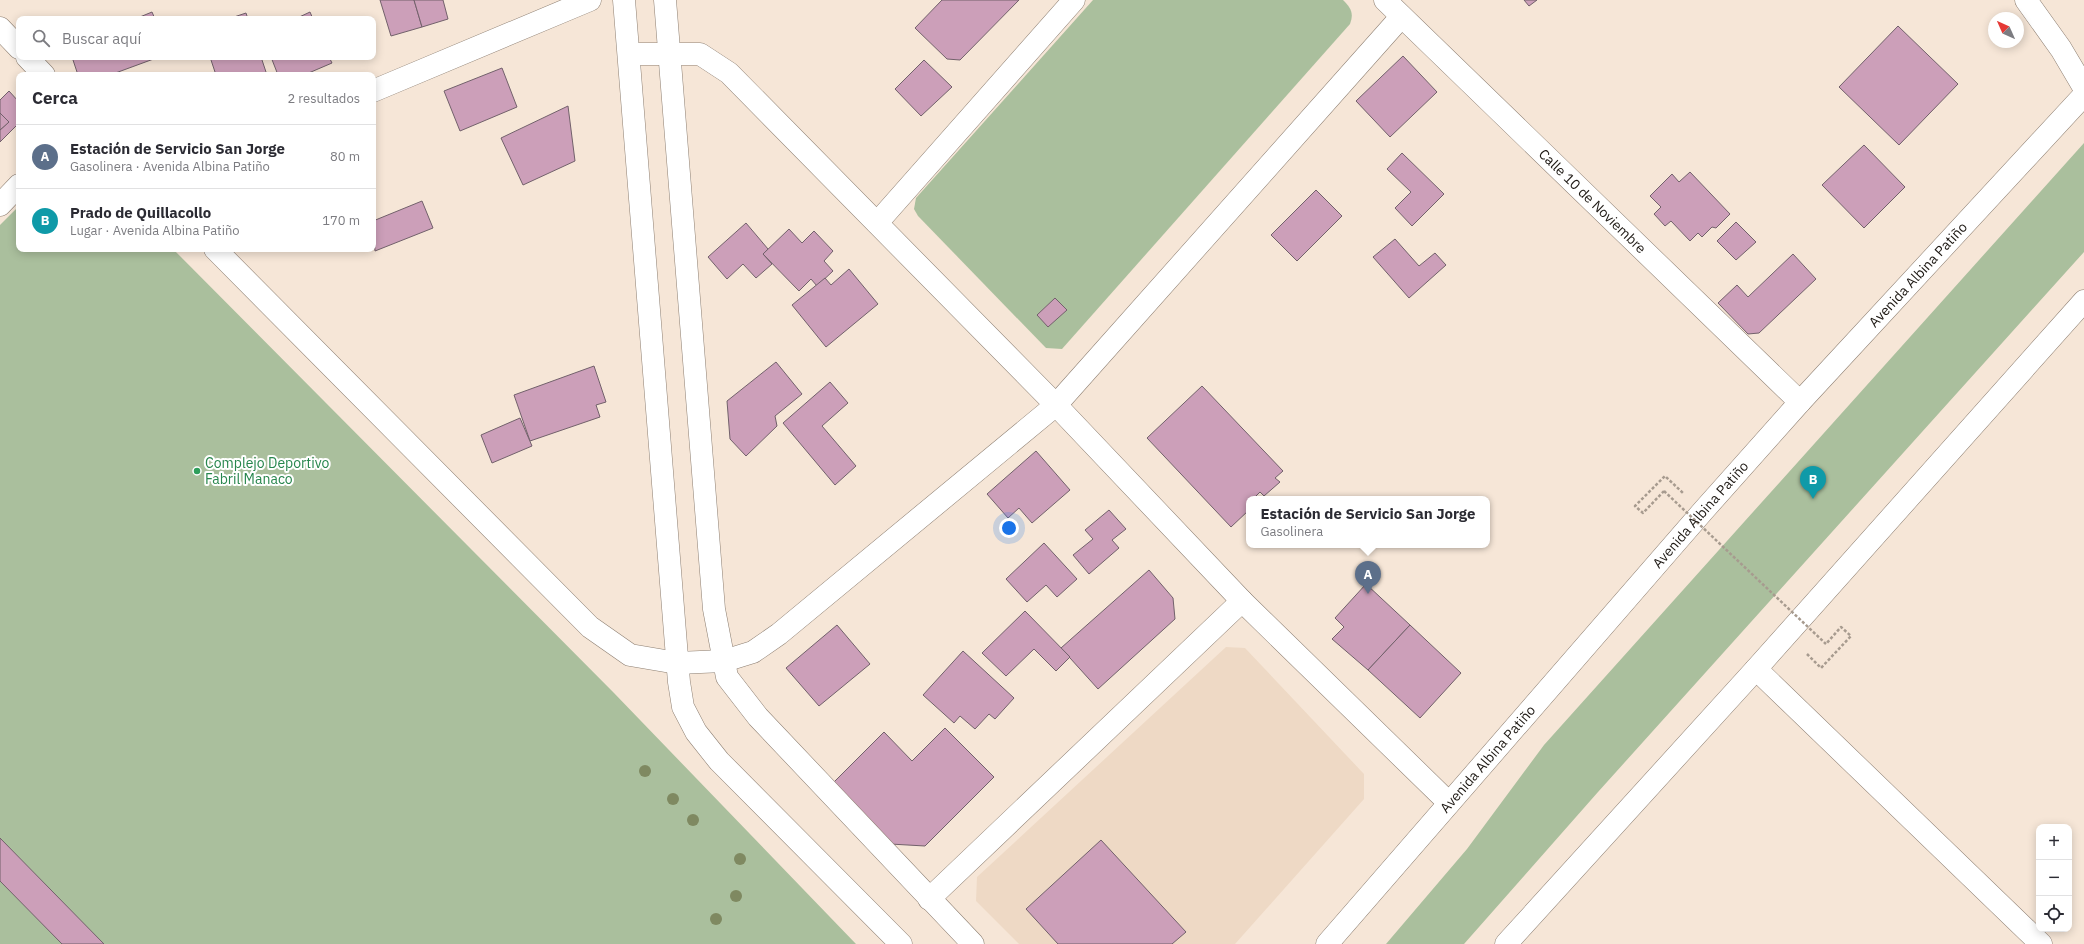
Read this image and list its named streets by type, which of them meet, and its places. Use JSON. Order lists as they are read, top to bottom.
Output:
{
  "streets": {
    "main road": ["Calle 10 de Noviembre", "Avenida Albina Patiño"]
  },
  "crossings": [
    ["Calle 10 de Noviembre", "Avenida Albina Patiño"]
  ],
  "places": ["Complejo Deportivo Fabril Manaco"],
  "north": "top left",
  "page": {
    "search": "Buscar aquí",
    "heading": ["Cerca", "2 resultados"],
    "list": [
      {
        "mark": "A",
        "name": "Estación de Servicio San Jorge",
        "note": "Gasolinera · Avenida Albina Patiño",
        "value": "80 m"
      },
      {
        "mark": "B",
        "name": "Prado de Quillacollo",
        "note": "Lugar · Avenida Albina Patiño",
        "value": "170 m"
      }
    ],
    "pins": ["B", "A"],
    "popup": ["Estación de Servicio San Jorge", "Gasolinera"],
    "map_buttons": ["+", "−"]
  }
}
